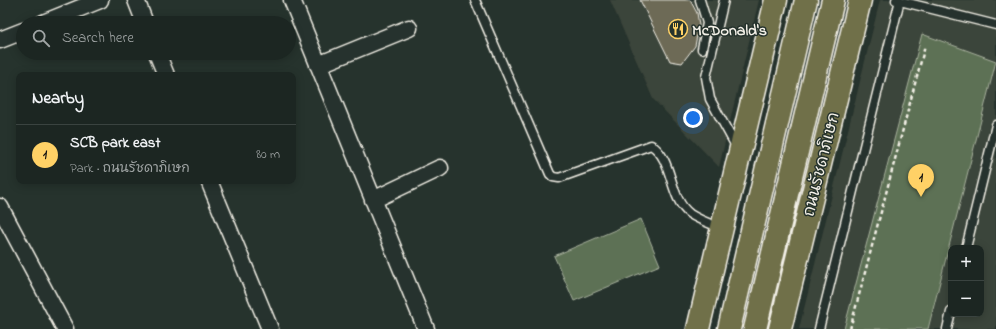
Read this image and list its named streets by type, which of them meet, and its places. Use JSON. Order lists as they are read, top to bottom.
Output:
{
  "streets": {
    "main road": ["ถนนรัชดาภิเษก"]
  },
  "places": {
    "restaurant": ["McDonald's"]
  },
  "page": {
    "search": "Search here",
    "heading": "Nearby",
    "list": [
      {
        "mark": "1",
        "name": "SCB park east",
        "note": "Park · ถนนรัชดาภิเษก",
        "value": "80 m"
      }
    ],
    "pins": "1",
    "map_buttons": ["+", "−"]
  }
}
